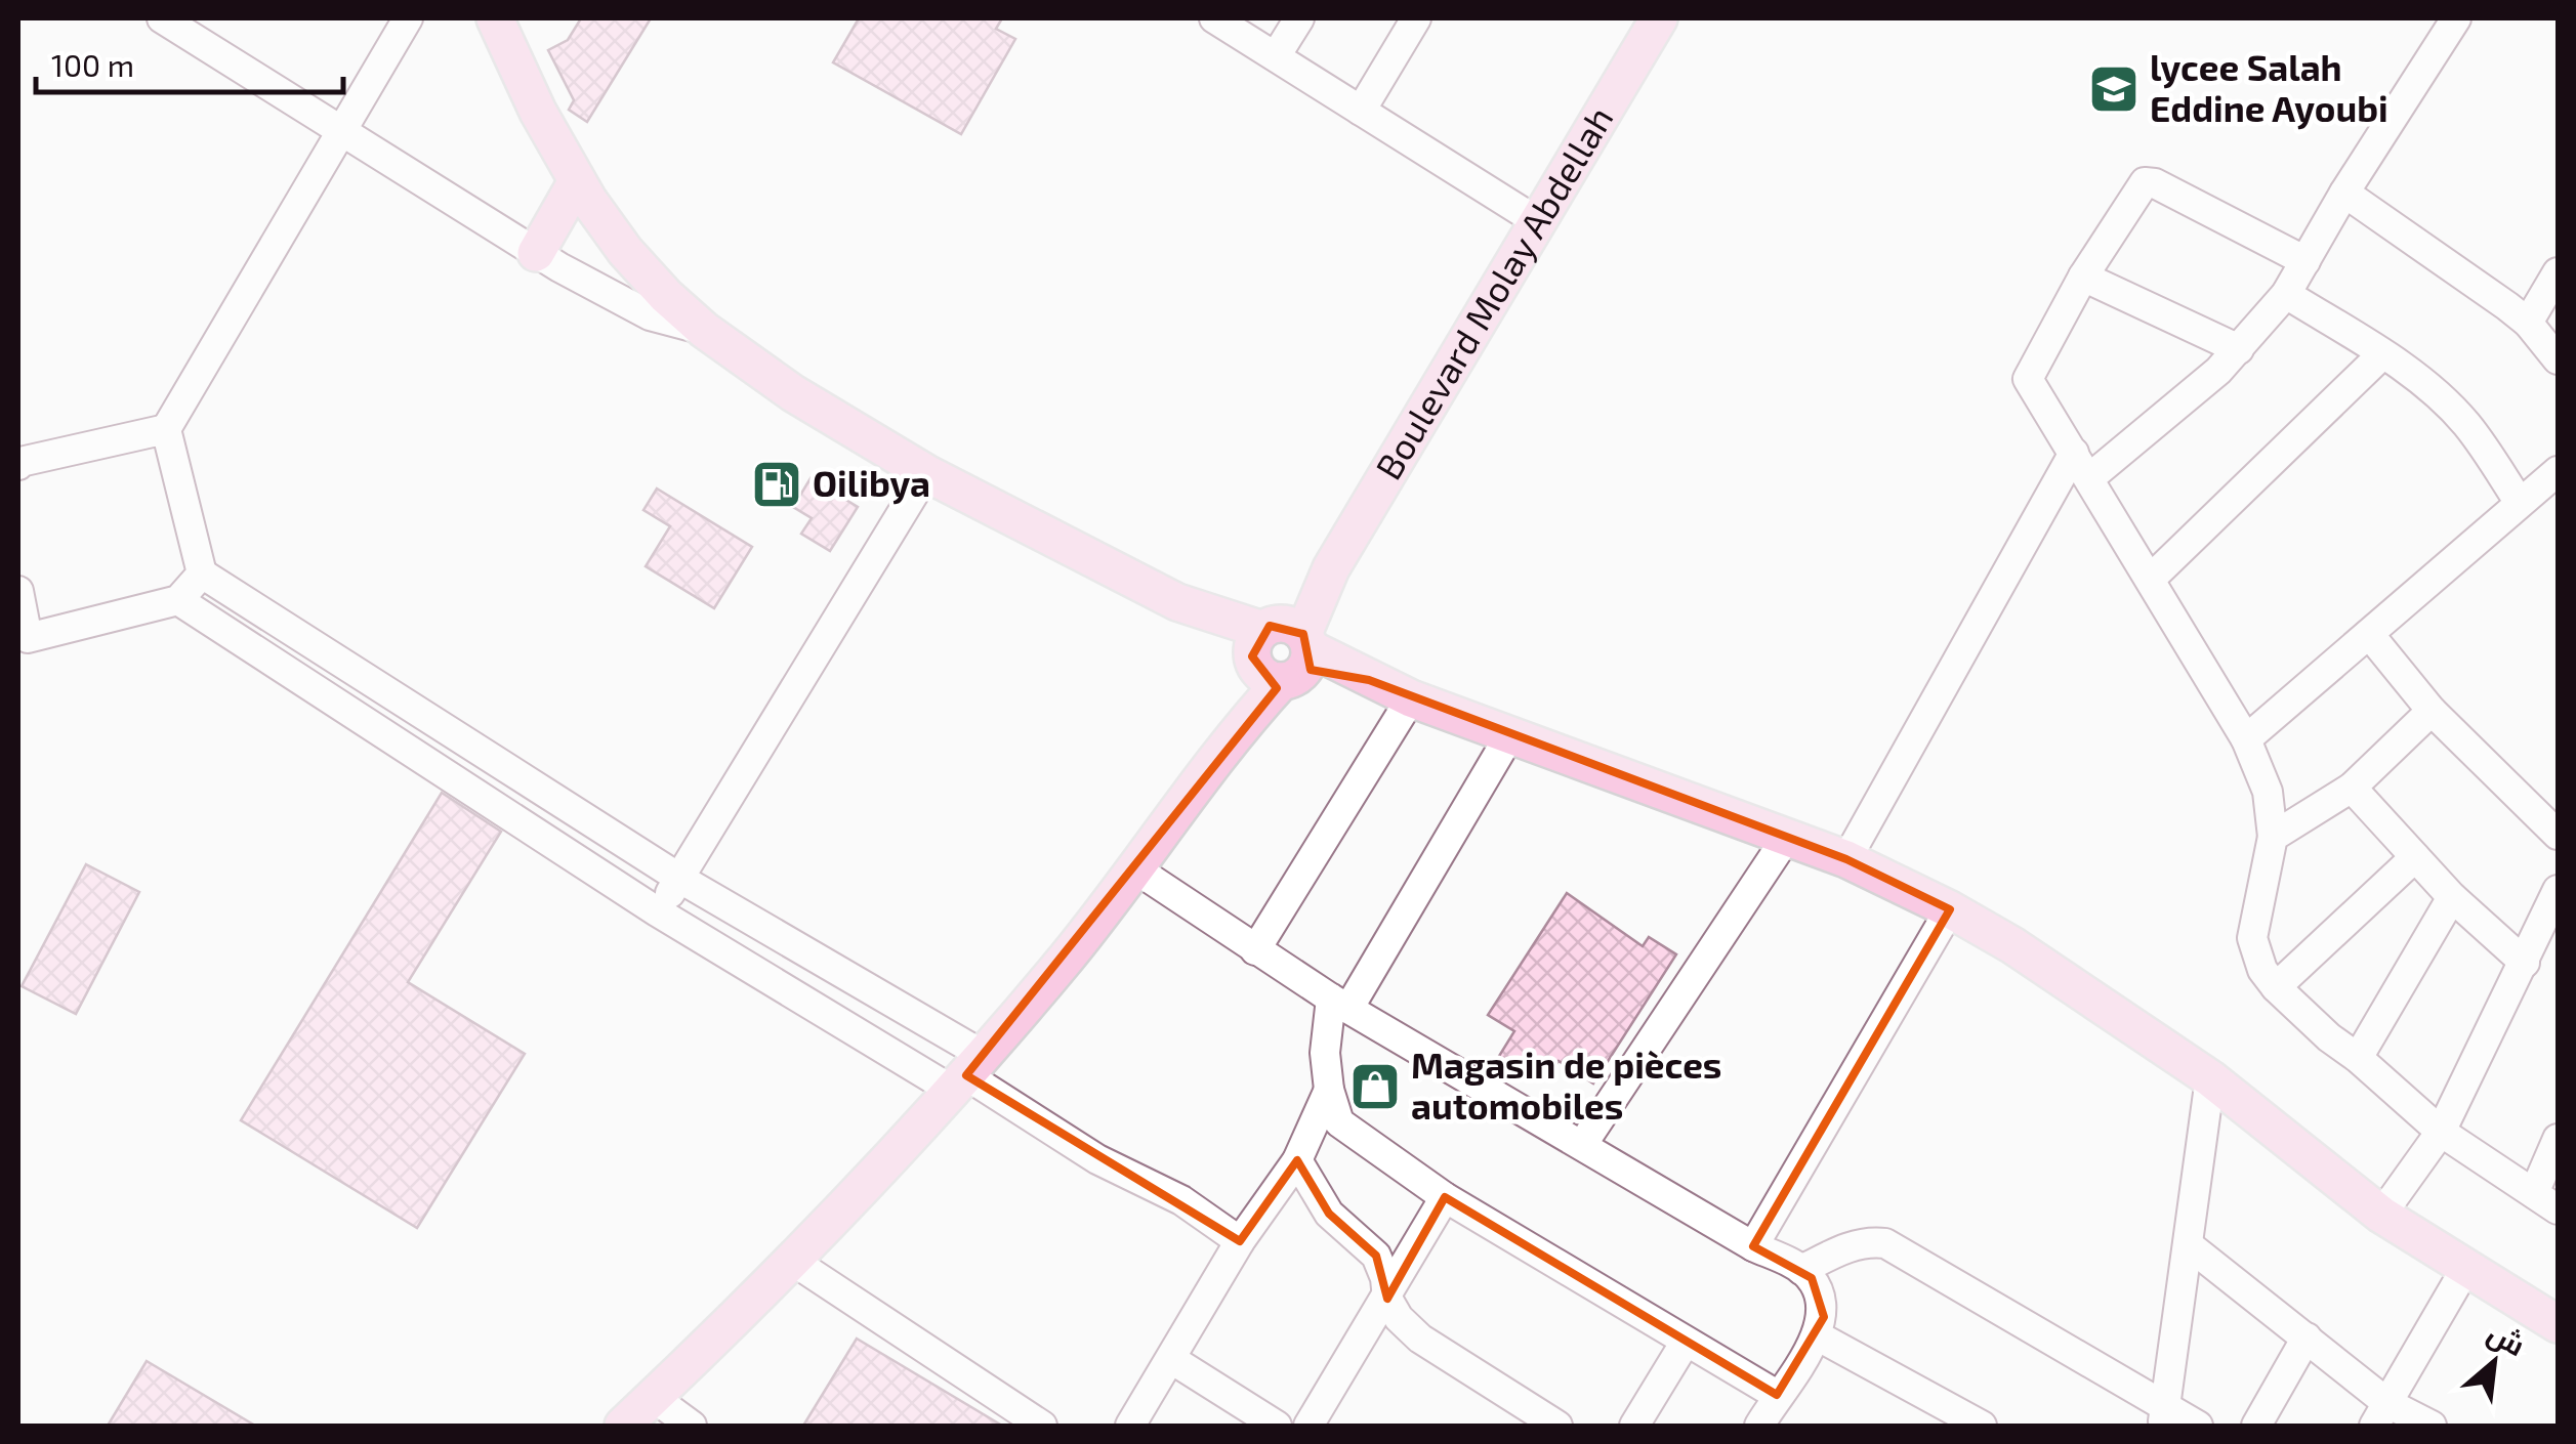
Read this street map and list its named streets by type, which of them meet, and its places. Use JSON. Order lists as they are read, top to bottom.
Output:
{
  "streets": {
    "main road": ["Boulevard Molay Abdellah"]
  },
  "places": {
    "school or university": ["lycee Salah Eddine Ayoubi"],
    "fuel station": ["Oilibya"],
    "shop": ["Magasin de pièces automobiles"]
  },
  "scale_bar": "100 m",
  "north": "top right"
}
